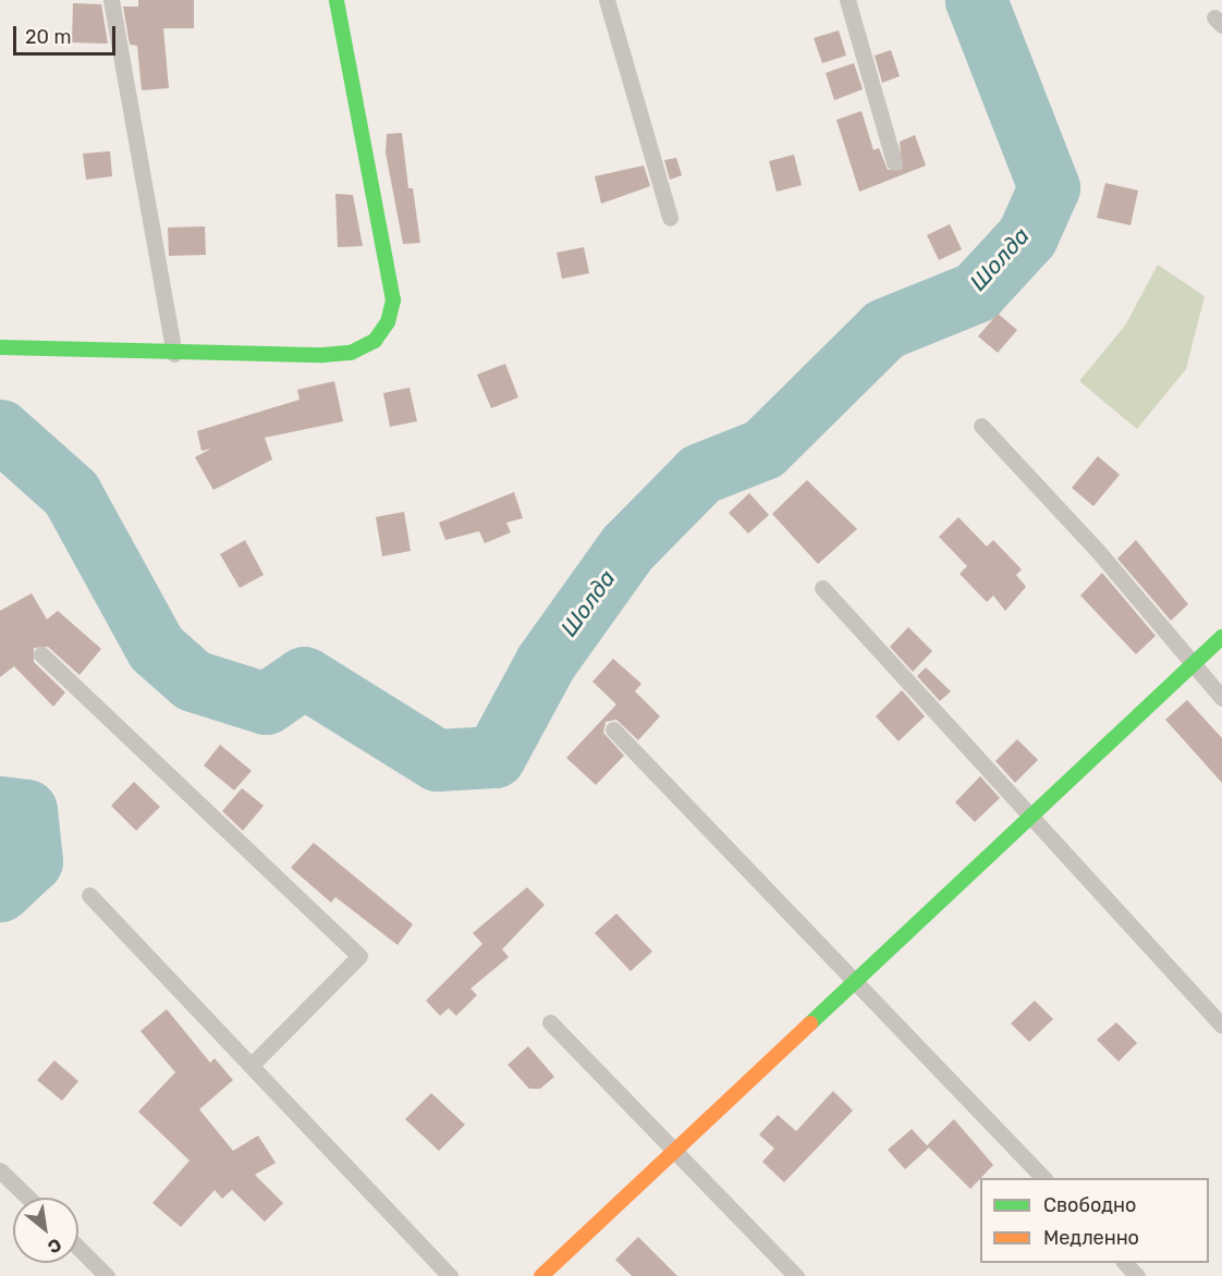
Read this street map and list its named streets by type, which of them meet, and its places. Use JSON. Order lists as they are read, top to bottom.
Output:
{
  "water": ["Шолда"],
  "legend": ["Свободно", "Медленно"],
  "scale_bar": "20 m",
  "north": "bottom right"
}
